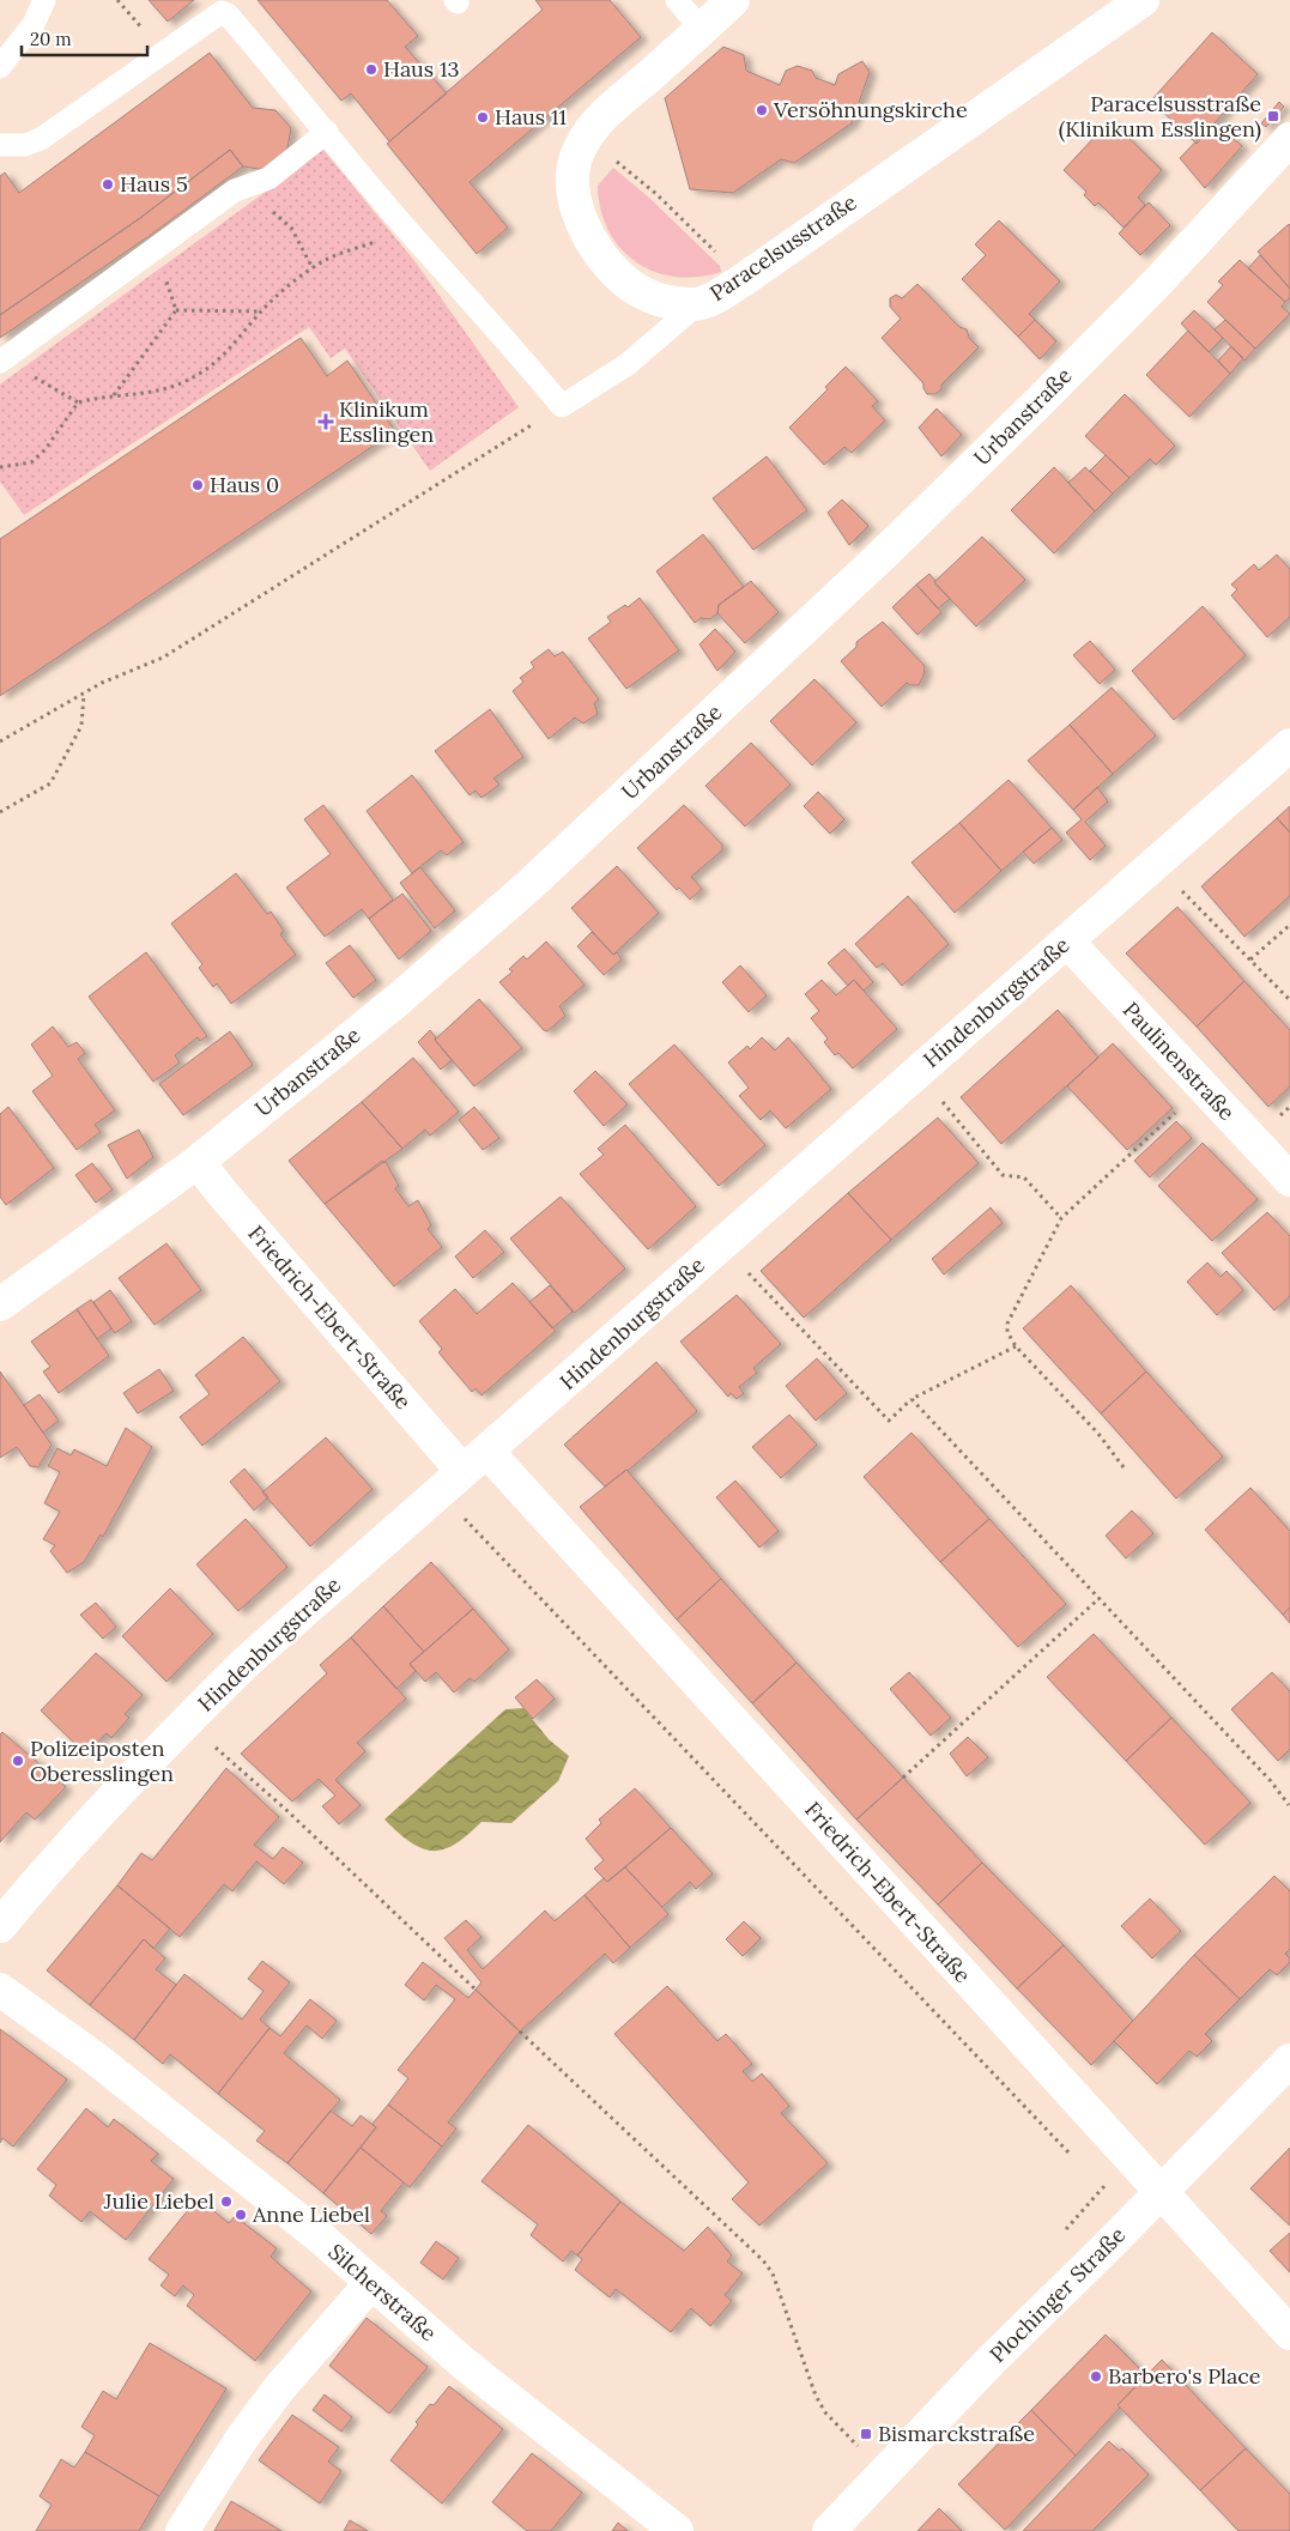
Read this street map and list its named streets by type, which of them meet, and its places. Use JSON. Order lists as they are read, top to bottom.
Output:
{
  "streets": {
    "street": [
      "Paracelsusstraße",
      "Urbanstraße",
      "Hindenburgstraße",
      "Paulinenstraße",
      "Friedrich-Ebert-Straße",
      "Silcherstraße",
      "Plochinger Straße"
    ]
  },
  "crossings": [
    ["Urbanstraße", "Friedrich-Ebert-Straße"],
    ["Hindenburgstraße", "Paulinenstraße"],
    ["Hindenburgstraße", "Friedrich-Ebert-Straße"],
    ["Friedrich-Ebert-Straße", "Plochinger Straße"]
  ],
  "places": {
    "other": [
      "Haus 13",
      "Versöhnungskirche",
      "Haus 11",
      "Haus 5",
      "Haus 0",
      "Polizeiposten Oberesslingen",
      "Julie Liebel",
      "Anne Liebel",
      "Barbero's Place"
    ],
    "transit": ["Paracelsusstraße (Klinikum Esslingen)", "Bismarckstraße"],
    "health": ["Klinikum Esslingen"]
  },
  "scale_bar": "20 m"
}
